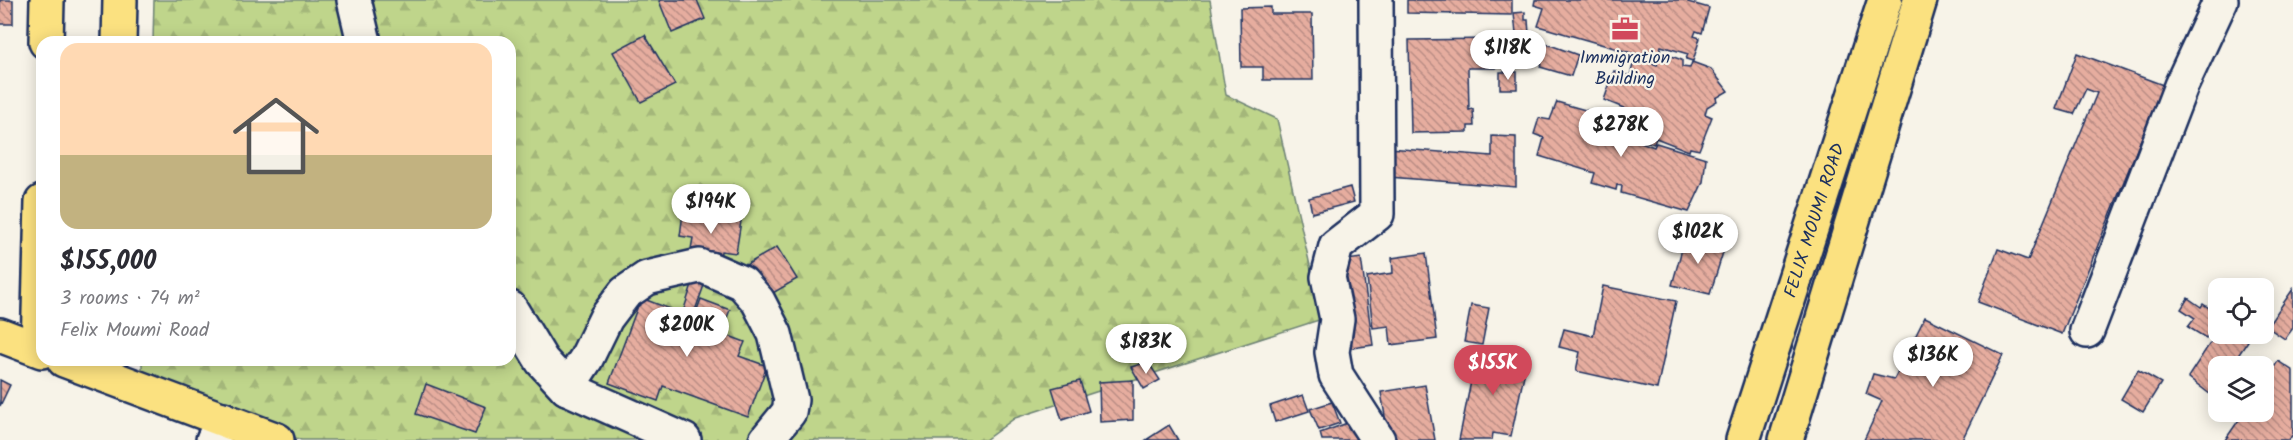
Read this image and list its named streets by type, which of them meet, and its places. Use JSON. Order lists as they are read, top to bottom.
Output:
{
  "streets": {
    "main road": ["FELIX MOUMI ROAD"]
  },
  "places": {
    "office": ["Immigration Building"]
  },
  "page": {
    "price": [
      "$118K",
      "$278K",
      "$194K",
      "$102K",
      "$200K",
      "$183K",
      "$136K",
      "$155K"
    ],
    "list": [
      {
        "name": "$155,000",
        "note": "3 rooms · 74 m² · Felix Moumi Road"
      }
    ]
  }
}
